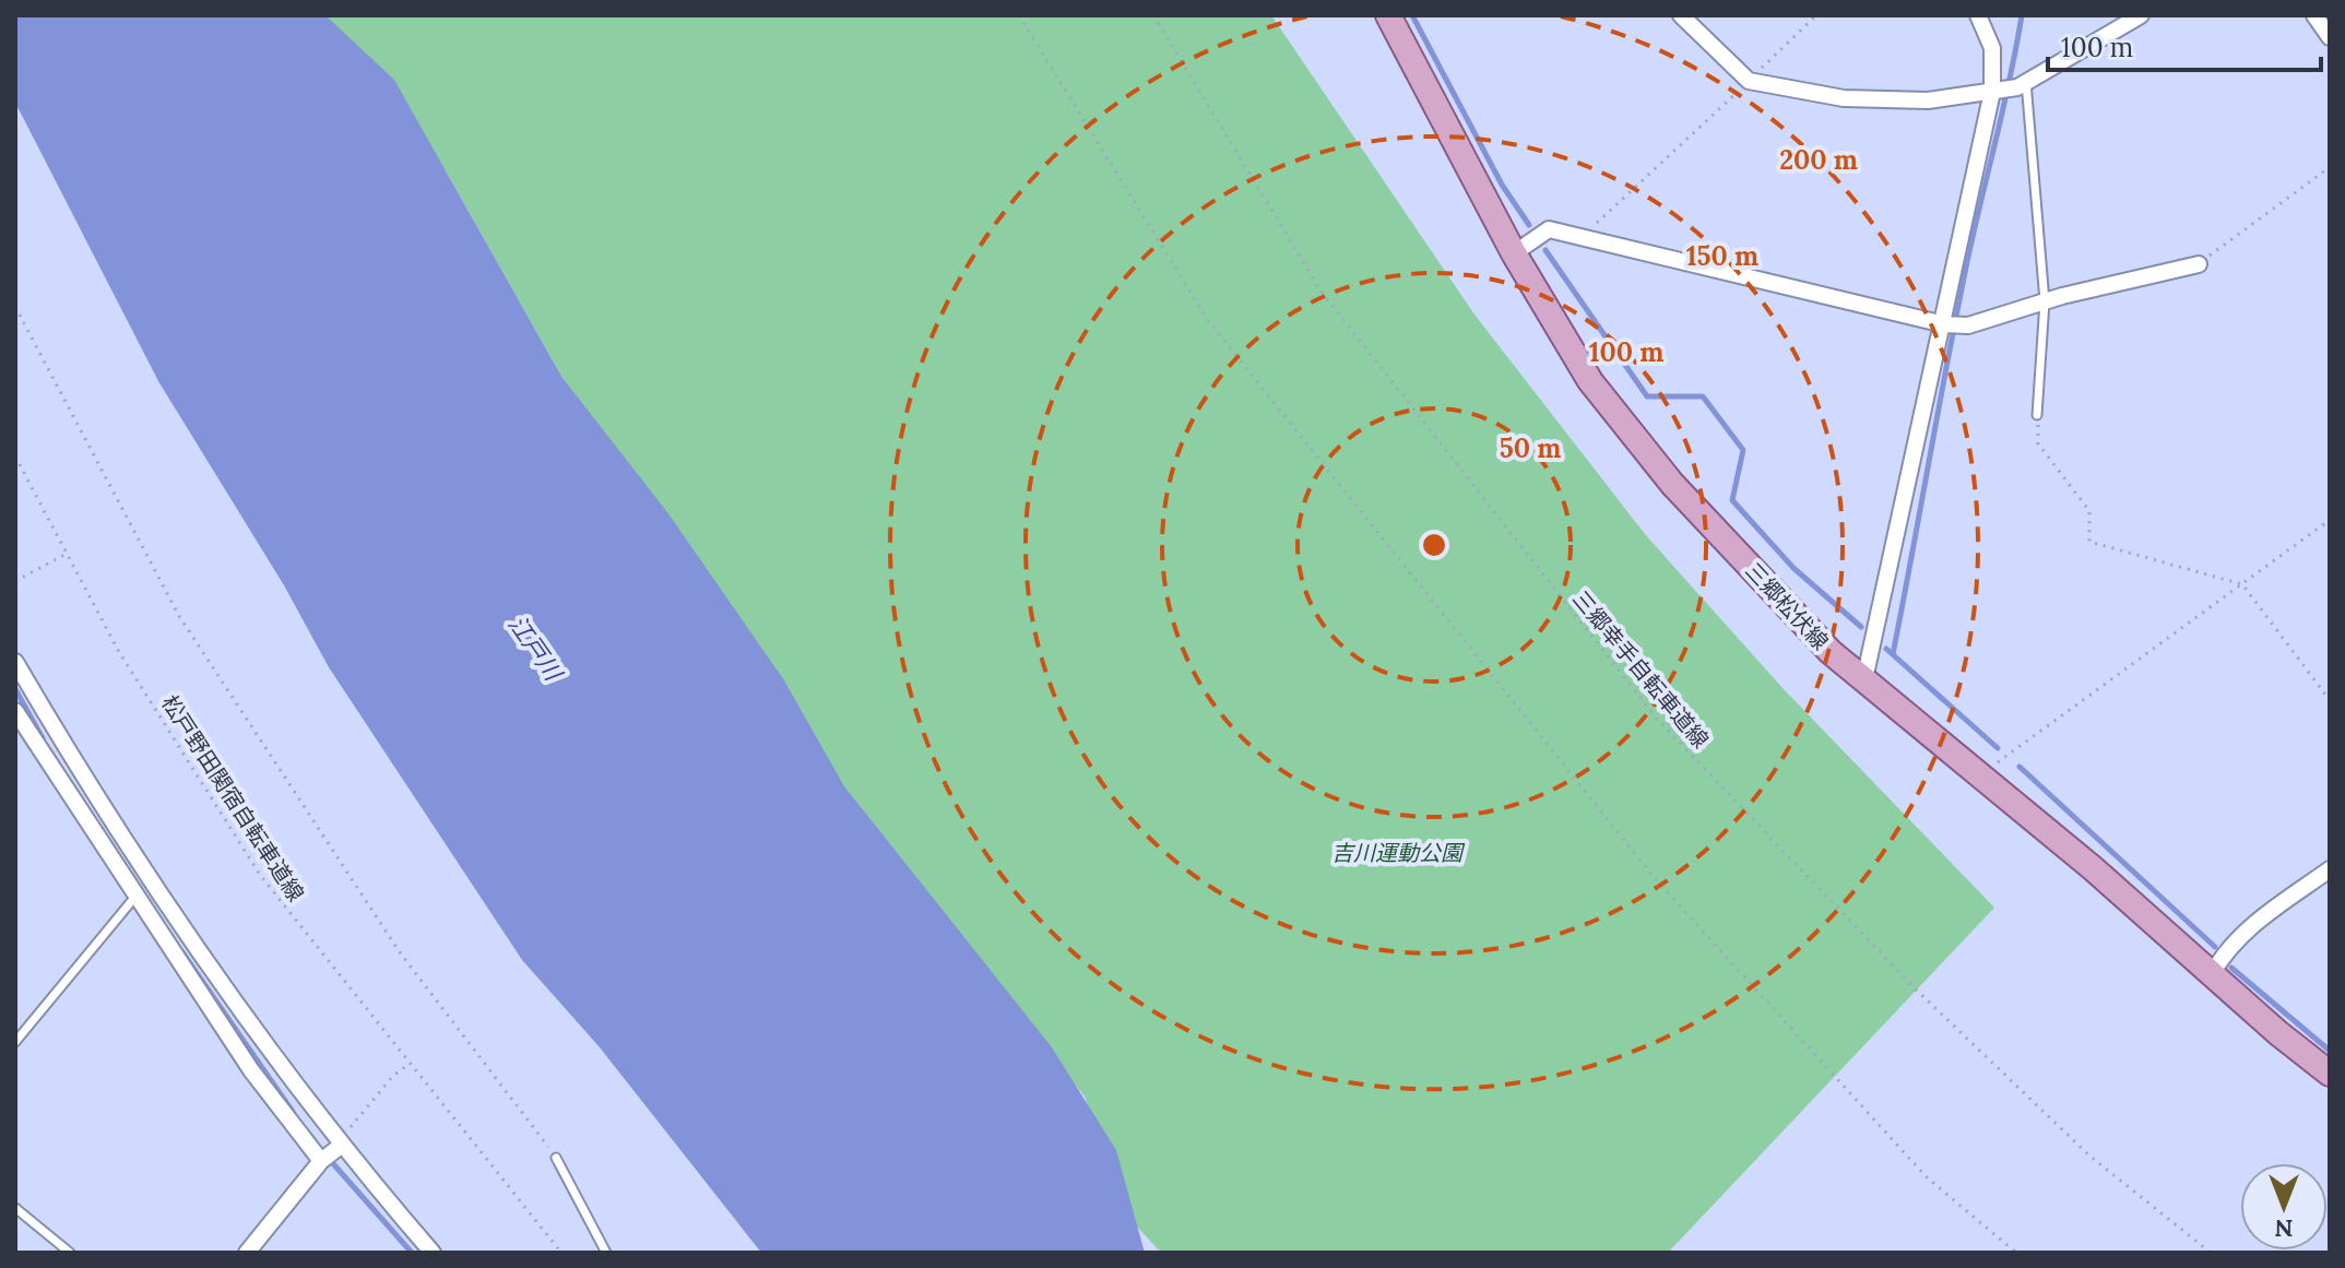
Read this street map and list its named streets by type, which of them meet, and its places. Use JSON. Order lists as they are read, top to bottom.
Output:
{
  "streets": {
    "main road": ["三郷松伏線"],
    "path": ["三郷幸手自転車道線", "松戸野田関宿自転車道線"]
  },
  "water": ["江戸川"],
  "parks": ["吉川運動公園"],
  "scale_bar": "100 m",
  "north": "bottom",
  "rings": [
    "200 m",
    "150 m",
    "100 m",
    "50 m"
  ]
}
